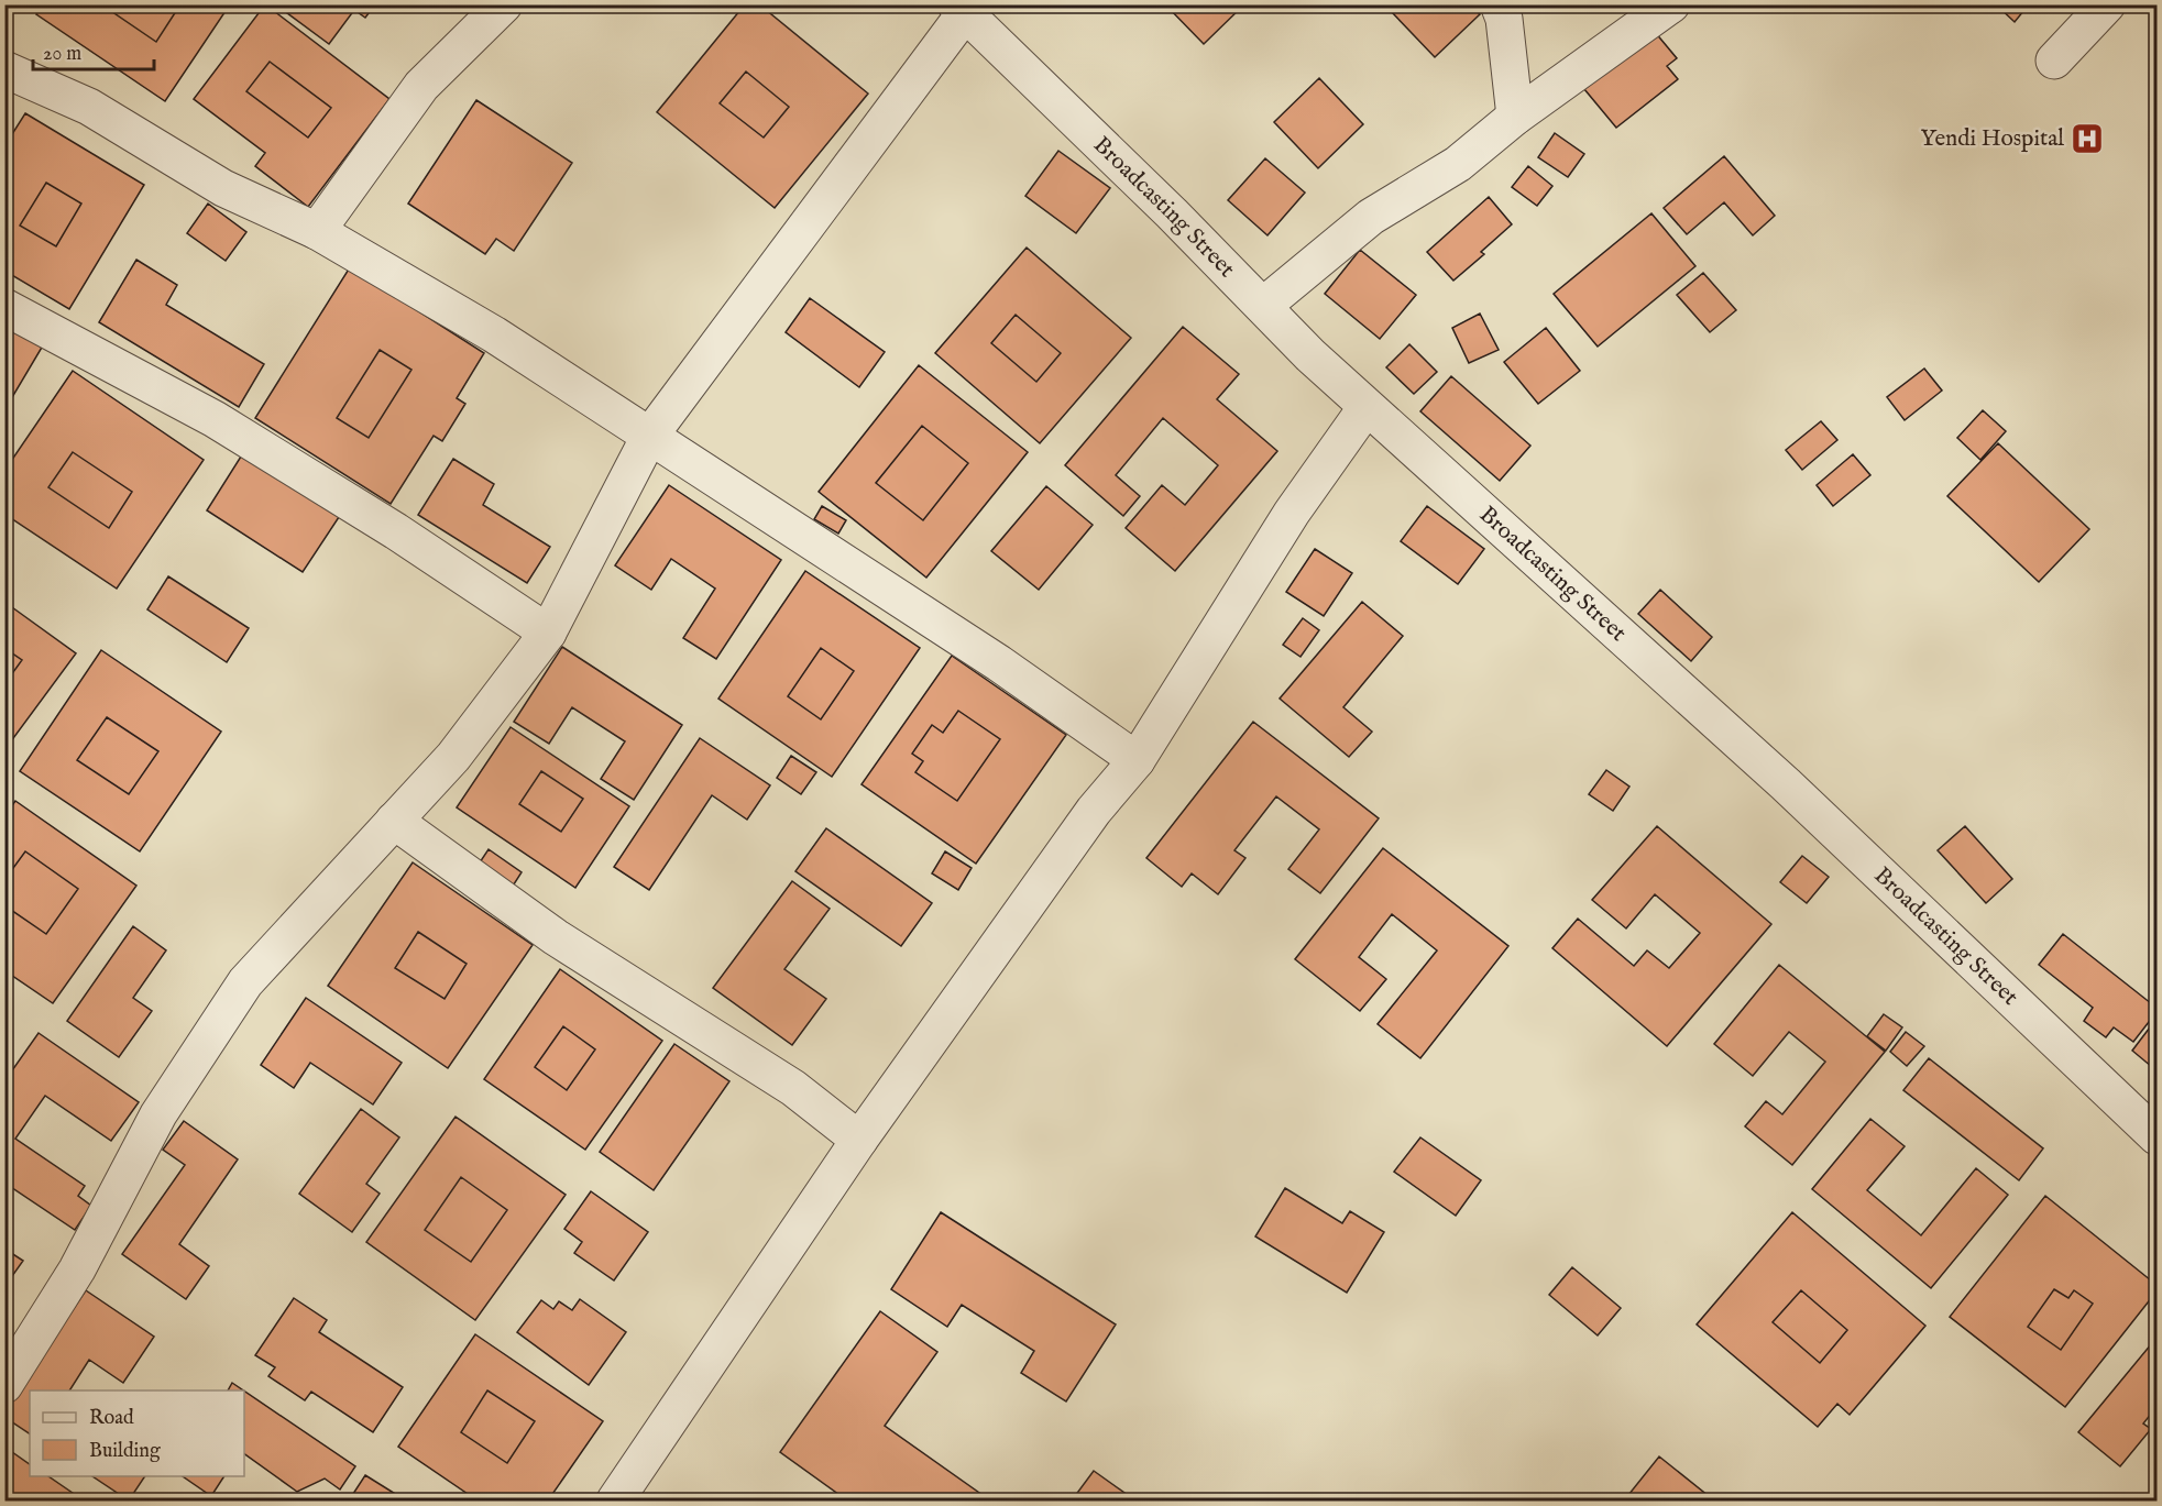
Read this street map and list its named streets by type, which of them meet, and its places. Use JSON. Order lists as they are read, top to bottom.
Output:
{
  "streets": {
    "street": ["Broadcasting Street"]
  },
  "places": {
    "hospital": ["Yendi Hospital"]
  },
  "legend": ["Road", "Building"],
  "scale_bar": "20 m"
}
